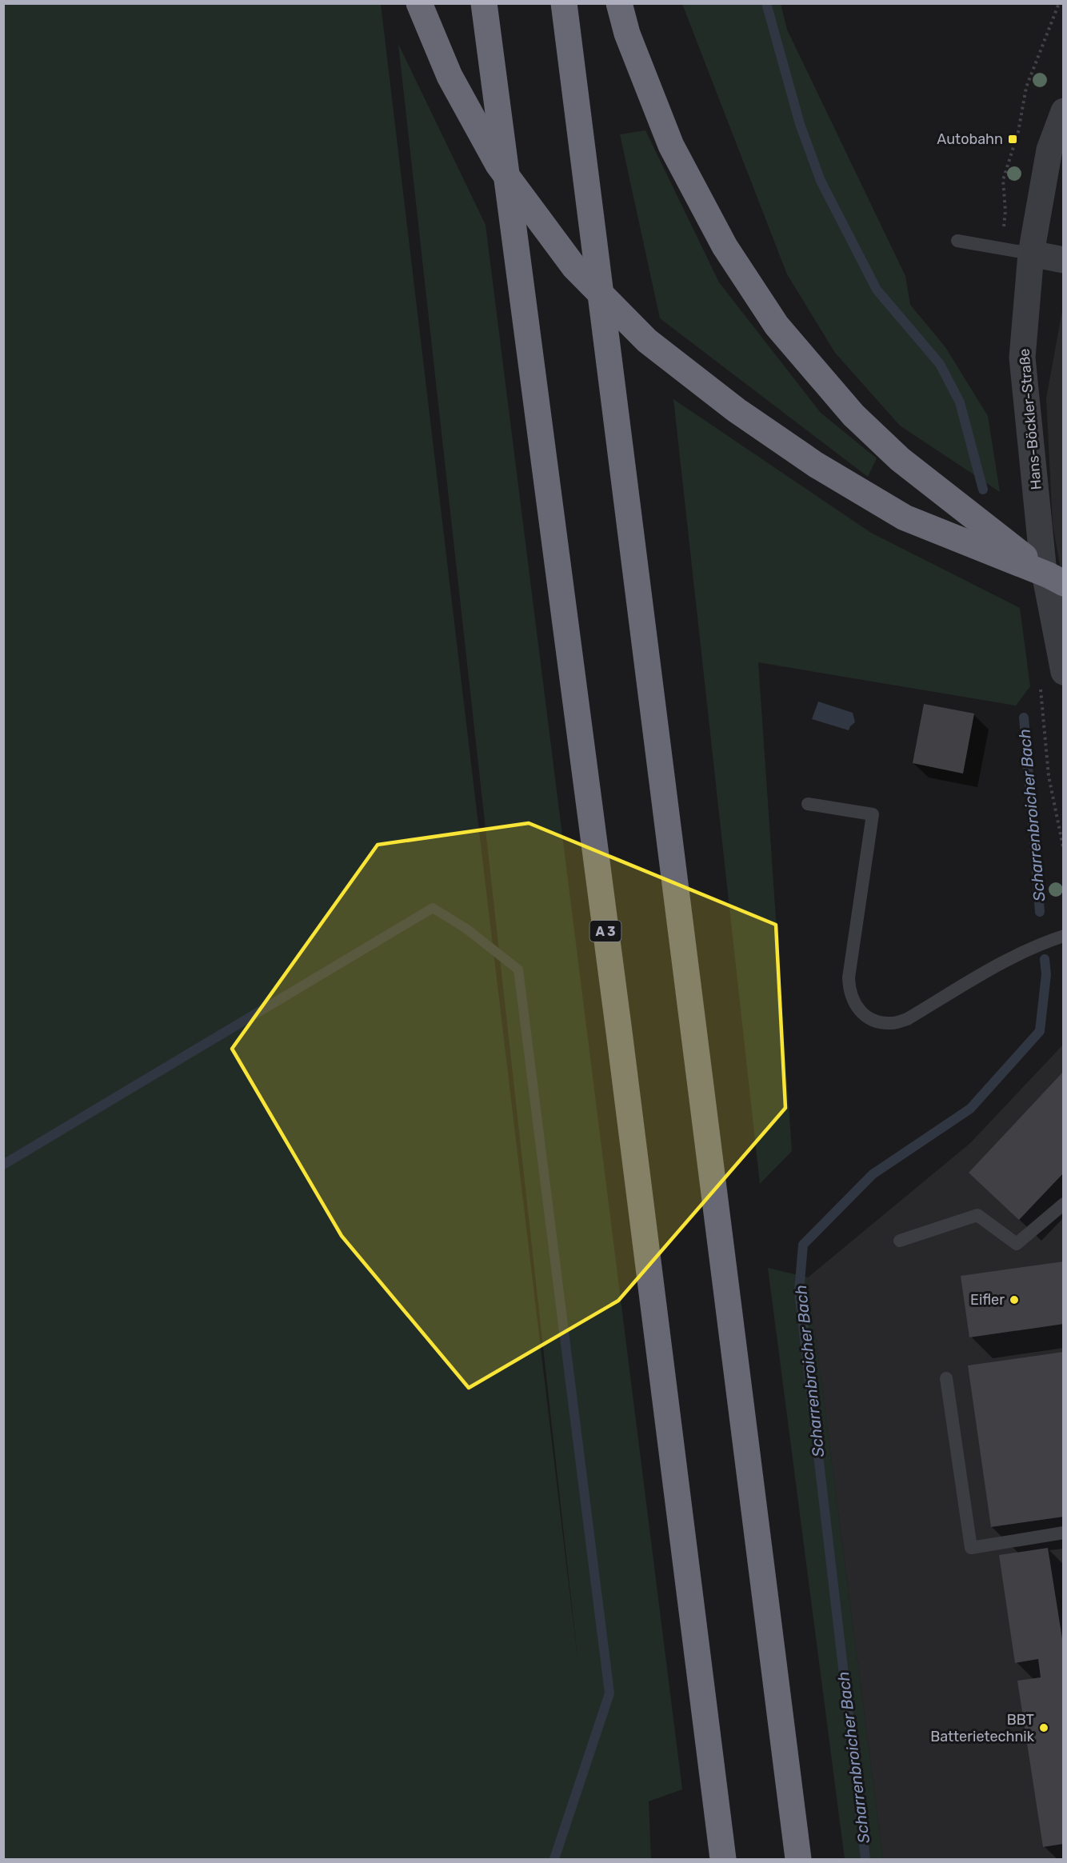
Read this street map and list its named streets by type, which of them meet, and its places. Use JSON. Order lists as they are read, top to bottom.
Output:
{
  "streets": {
    "highway": ["A 3"],
    "street": ["Hans-Böckler-Straße"]
  },
  "water": ["Scharrenbroicher Bach"],
  "places": {
    "transit": ["Autobahn"],
    "other": ["Eifler", "BBT Batterietechnik"]
  }
}
